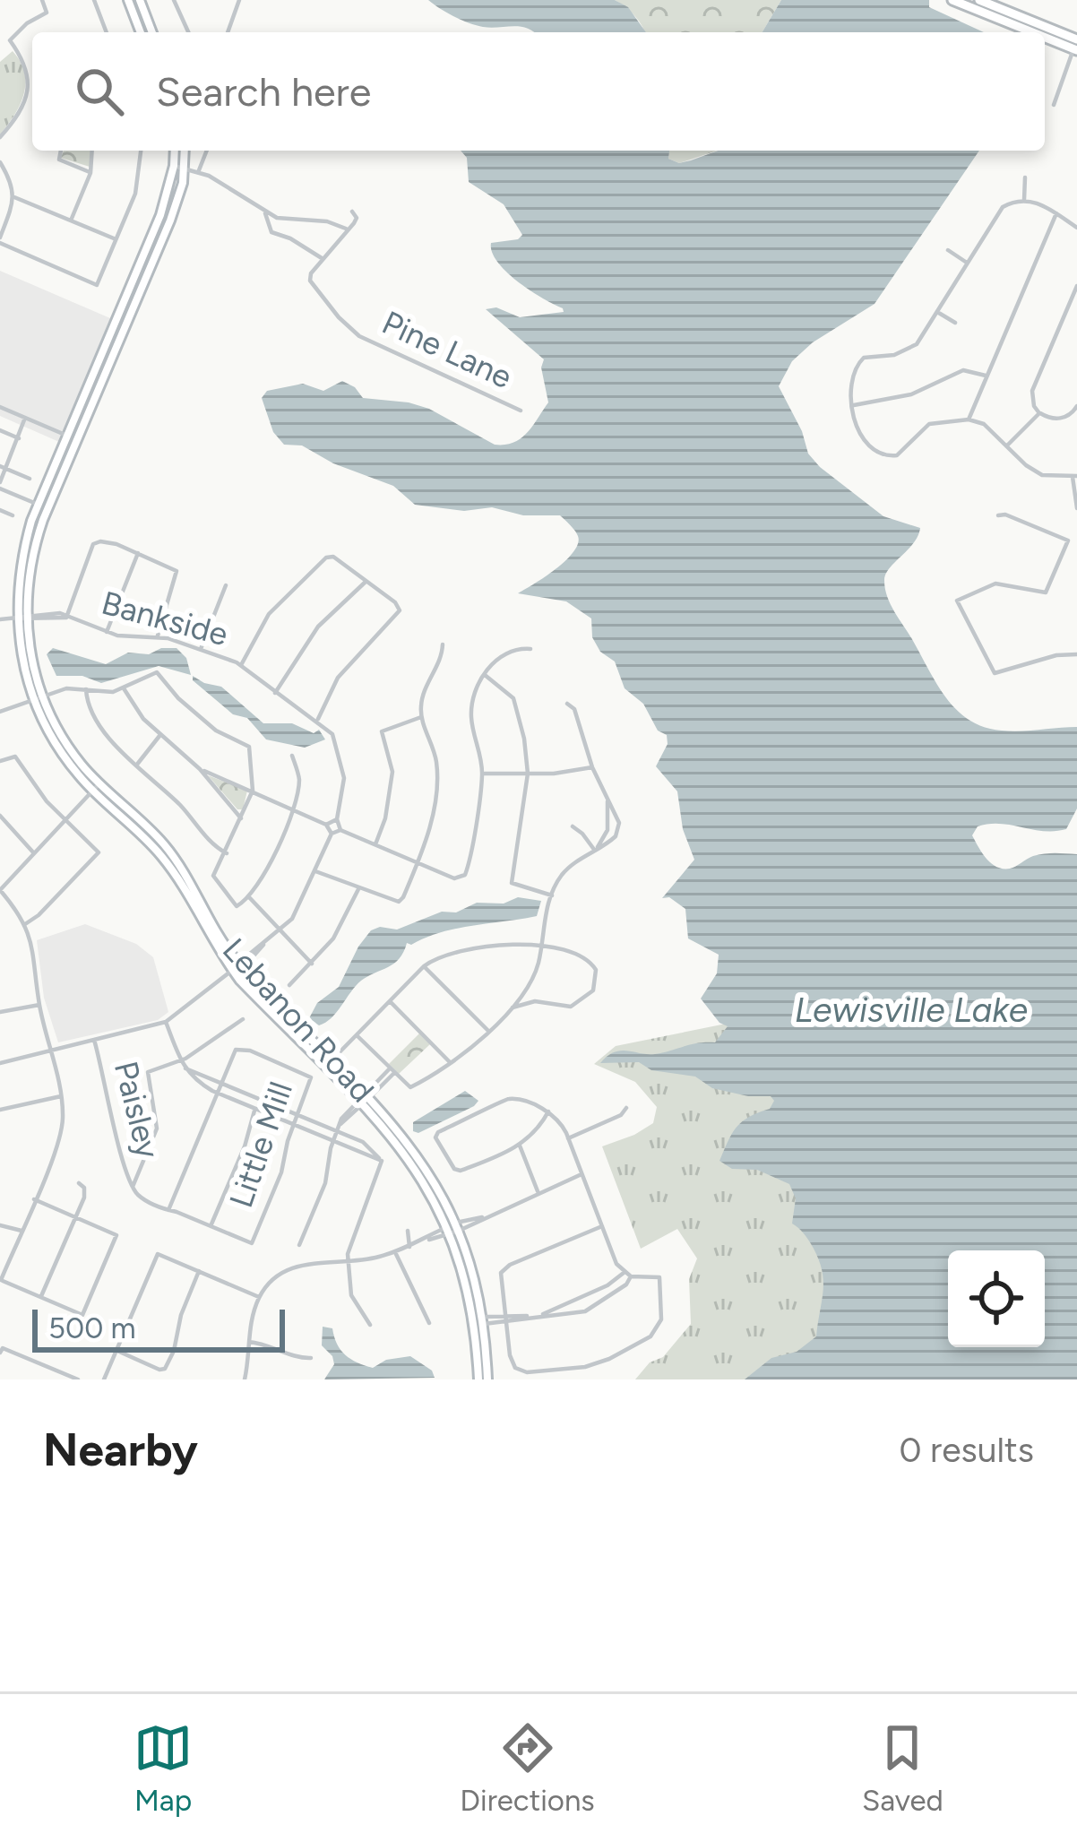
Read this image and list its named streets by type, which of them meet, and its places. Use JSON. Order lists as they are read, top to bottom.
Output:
{
  "streets": {
    "main road": ["Lebanon Road"],
    "street": [
      "Pine Lane",
      "Bankside",
      "Paisley",
      "Little Mill"
    ]
  },
  "crossings": [
    ["Bankside", "Lebanon Road"],
    ["Paisley", "Little Mill"]
  ],
  "water": ["Lewisville Lake"],
  "scale_bar": "500 m",
  "page": {
    "search": "Search here",
    "scale": "500 m",
    "heading": ["Nearby", "0 results"],
    "nav": ["Map", "Directions", "Saved"]
  }
}
